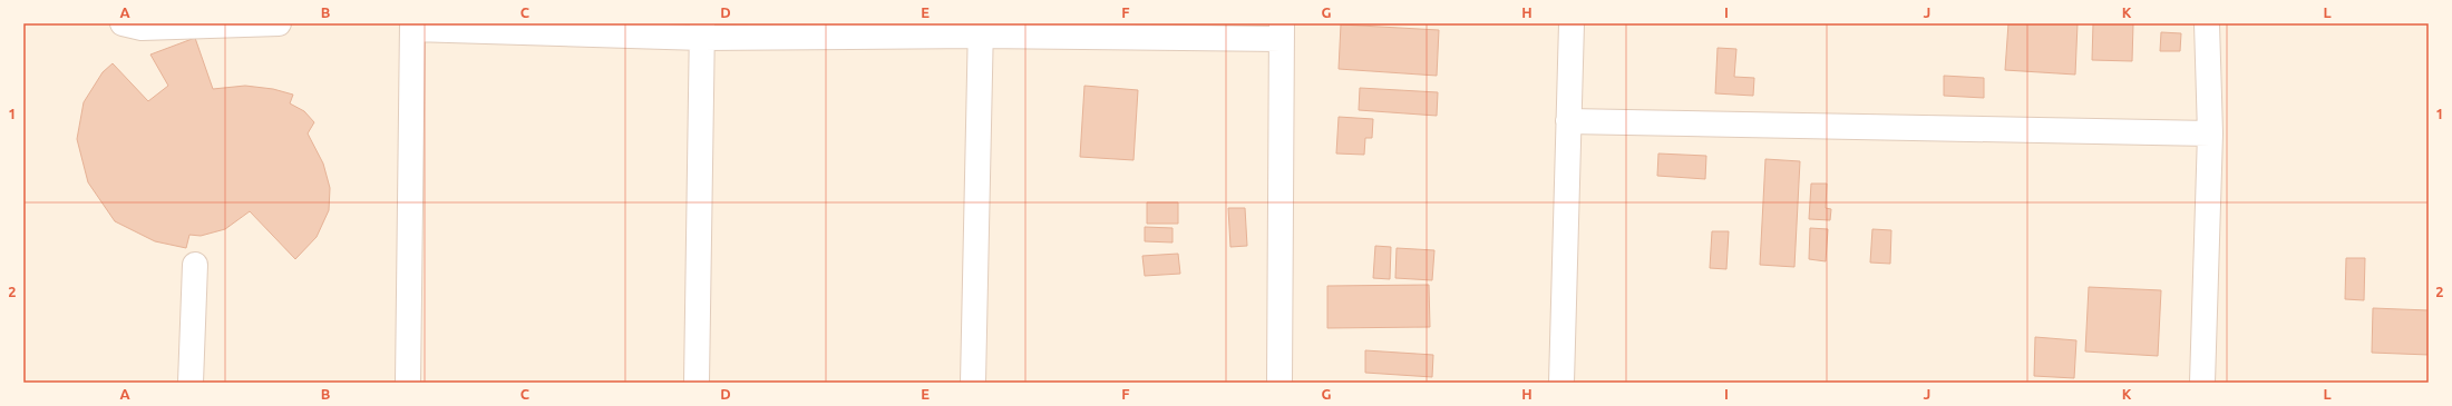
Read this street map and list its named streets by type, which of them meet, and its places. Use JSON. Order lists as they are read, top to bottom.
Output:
{
  "grid": {
    "columns": [
      "A",
      "B",
      "C",
      "D",
      "E",
      "F",
      "G",
      "H",
      "I",
      "J",
      "K",
      "L"
    ],
    "rows": ["1", "2"]
  }
}
